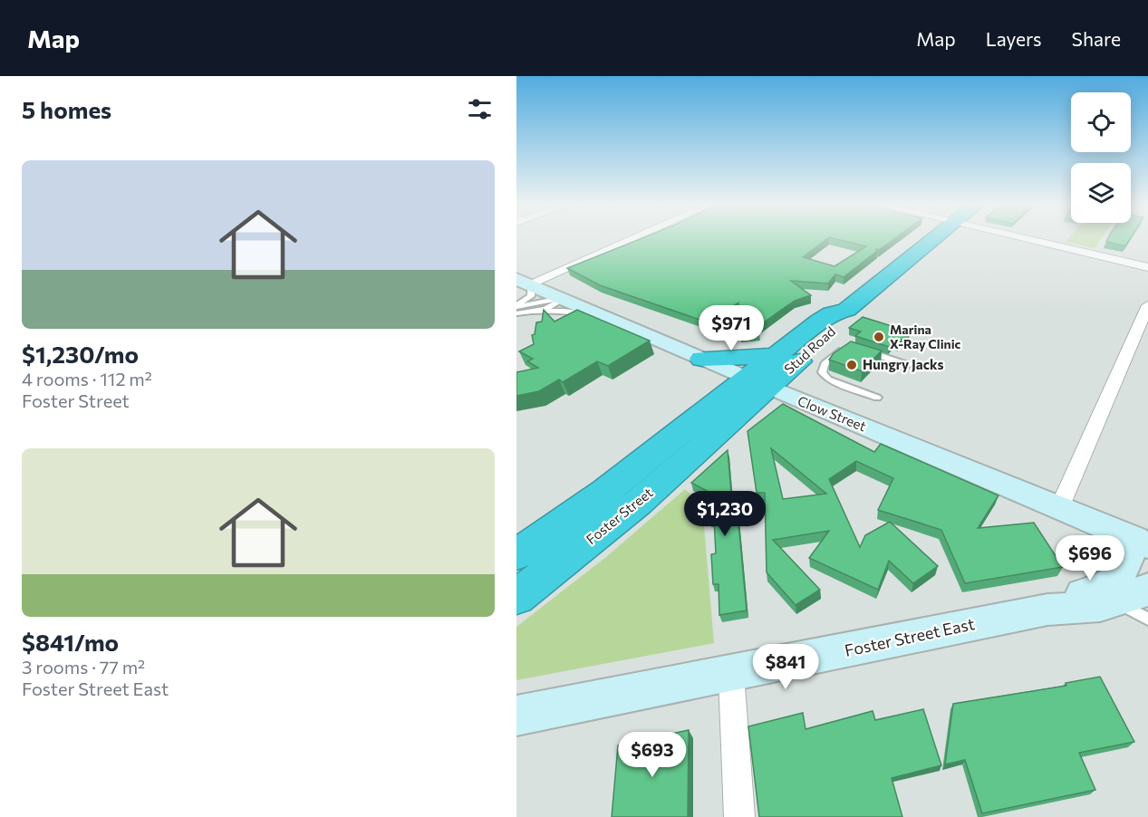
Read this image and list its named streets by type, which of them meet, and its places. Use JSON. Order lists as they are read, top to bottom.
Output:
{
  "streets": {
    "highway": ["Stud Road", "Foster Street"],
    "main road": ["Clow Street", "Foster Street East"]
  },
  "crossings": [
    ["Stud Road", "Clow Street"],
    ["Stud Road", "Foster Street"],
    ["Clow Street", "Foster Street"],
    ["Clow Street", "Foster Street East"]
  ],
  "places": ["Marina X-Ray Clinic", "Hungry Jacks"],
  "page": {
    "header": "Map",
    "nav": ["Map", "Layers", "Share"],
    "heading": "5 homes",
    "list": [
      {
        "name": "$1,230/mo",
        "note": "4 rooms · 112 m² · Foster Street"
      },
      {
        "name": "$841/mo",
        "note": "3 rooms · 77 m² · Foster Street East"
      }
    ],
    "price": [
      "$971",
      "$1,230",
      "$696",
      "$841",
      "$693"
    ]
  }
}
